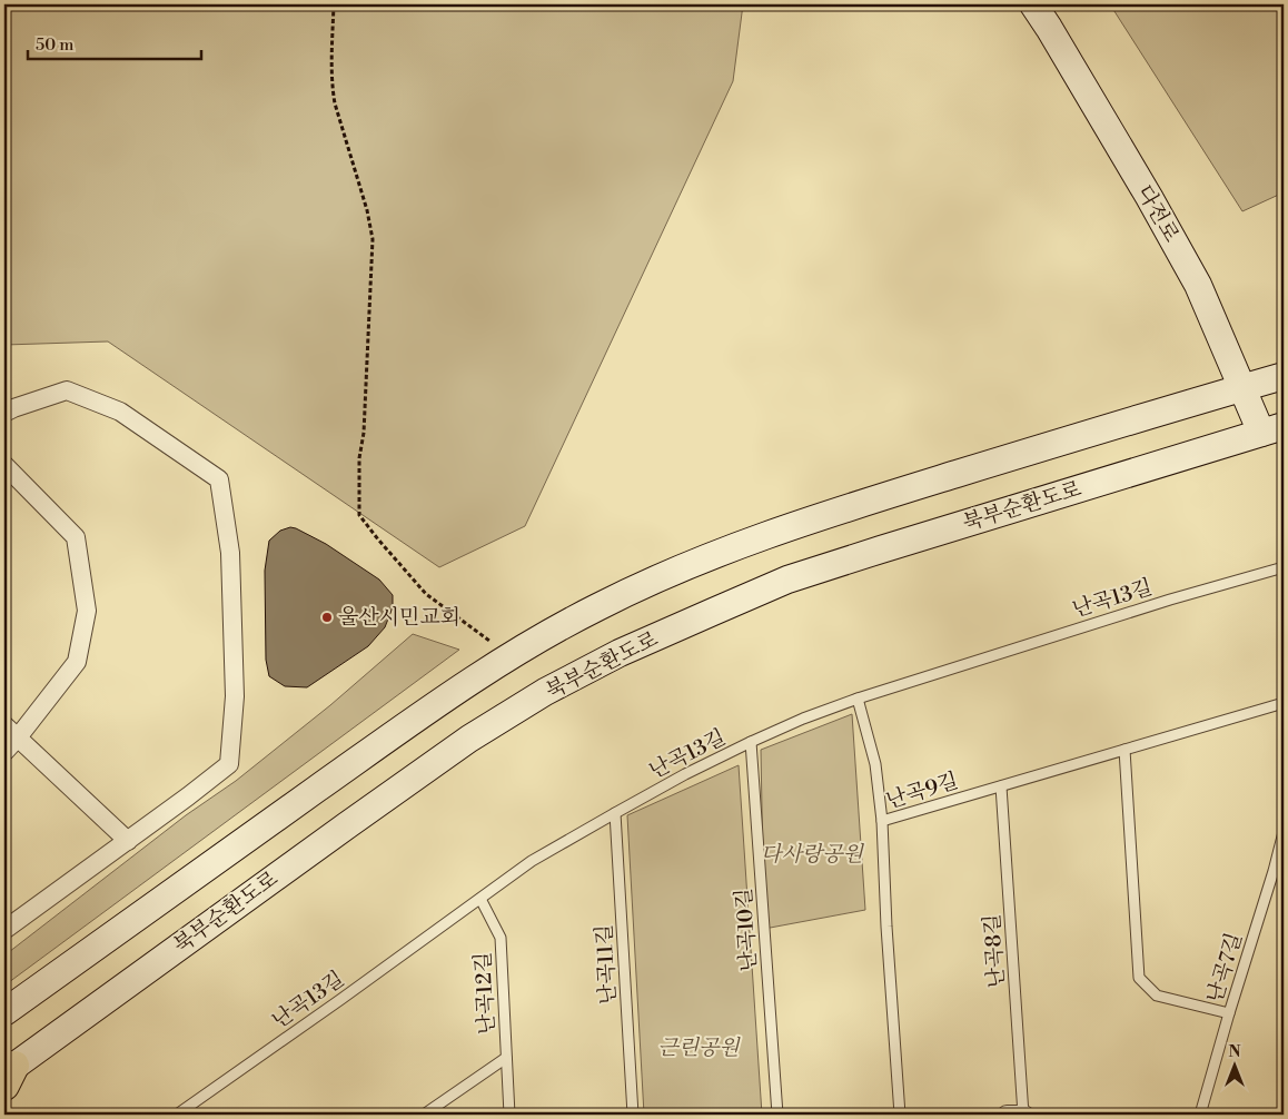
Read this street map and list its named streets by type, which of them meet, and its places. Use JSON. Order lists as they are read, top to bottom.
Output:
{
  "streets": {
    "main road": ["다전로", "북부순환도로"],
    "lane": [
      "난곡13길",
      "난곡9길",
      "난곡10길",
      "난곡8길",
      "난곡11길",
      "난곡7길",
      "난곡12길"
    ]
  },
  "crossings": [
    ["다전로", "북부순환도로"],
    ["난곡13길", "난곡10길"],
    ["난곡13길", "난곡11길"],
    ["난곡13길", "난곡12길"],
    ["난곡9길", "난곡8길"]
  ],
  "parks": ["다사랑공원", "근린공원"],
  "places": ["울산시민교회"],
  "scale_bar": "50 m",
  "north": "top"
}
